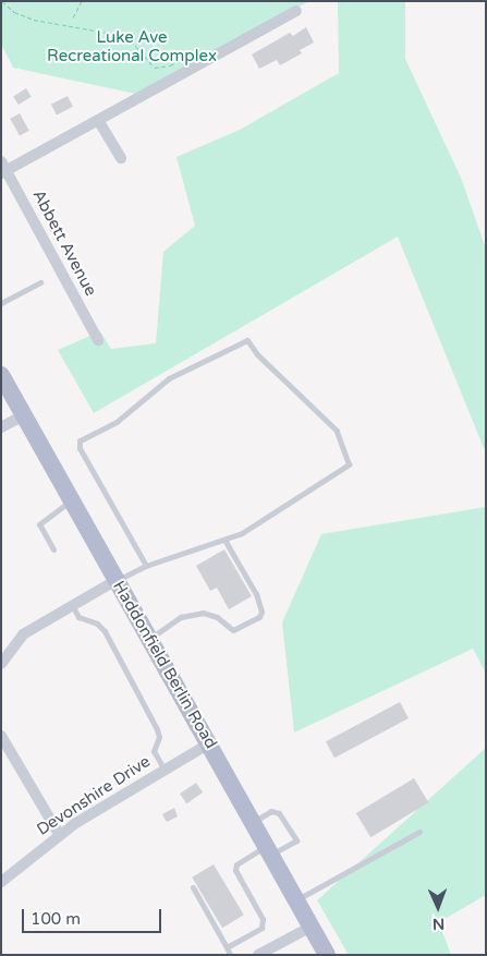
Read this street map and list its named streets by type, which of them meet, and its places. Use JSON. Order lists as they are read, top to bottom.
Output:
{
  "streets": {
    "main road": ["Haddonfield Berlin Road"],
    "street": ["Abbett Avenue", "Devonshire Drive"]
  },
  "crossings": [
    ["Haddonfield Berlin Road", "Devonshire Drive"]
  ],
  "parks": ["Luke Ave Recreational Complex"],
  "scale_bar": "100 m",
  "north": "bottom"
}
